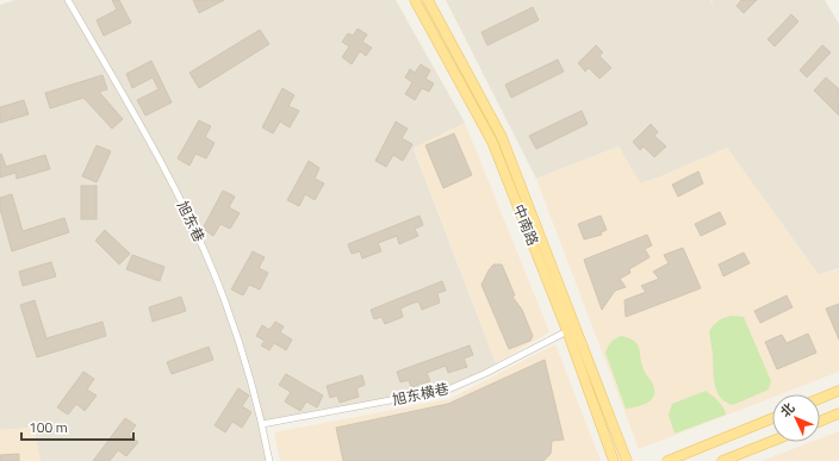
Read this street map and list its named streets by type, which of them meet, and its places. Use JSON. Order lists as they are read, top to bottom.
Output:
{
  "streets": {
    "main road": ["中南路"],
    "street": ["旭东巷", "旭东横巷"]
  },
  "crossings": [
    ["旭东巷", "旭东横巷"],
    ["中南路", "旭东横巷"]
  ],
  "scale_bar": "100 m",
  "north": "top left"
}
